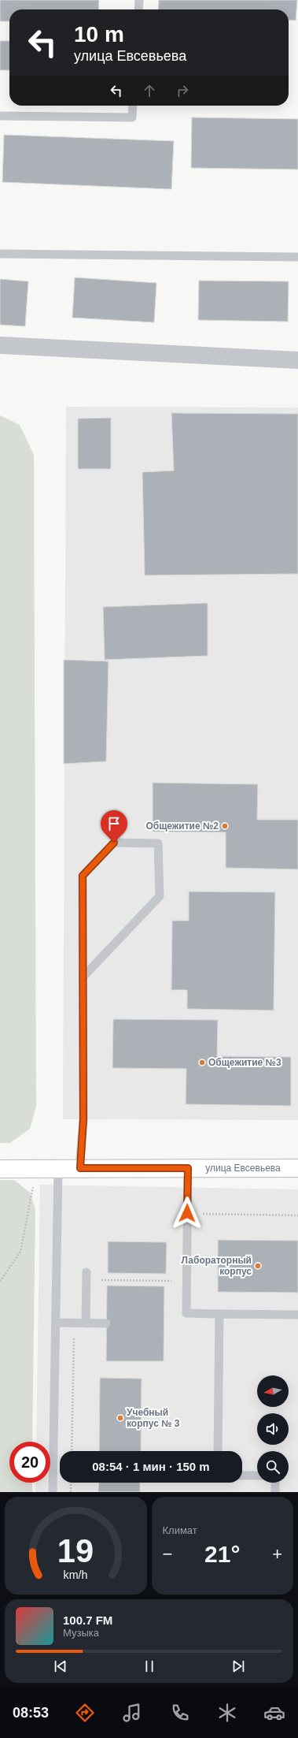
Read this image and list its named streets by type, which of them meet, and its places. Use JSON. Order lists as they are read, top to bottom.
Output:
{
  "streets": {
    "street": ["улица Евсевьева"]
  },
  "places": [
    "Общежитие №2",
    "Общежитие №3",
    "Лабораторный корпус",
    "Учебный корпус № 3"
  ],
  "north": "left",
  "page": {
    "turn": ["10 m", "улица Евсевьева"],
    "limit": "20",
    "trip": "08:54 · 1 мин · 150 m",
    "tile": "Климат",
    "heat": ["−", "21°", "+"],
    "song": ["100.7 FM", "Музыка"],
    "tabs": "08:53",
    "gauge": ["19", "km/h"]
  }
}
